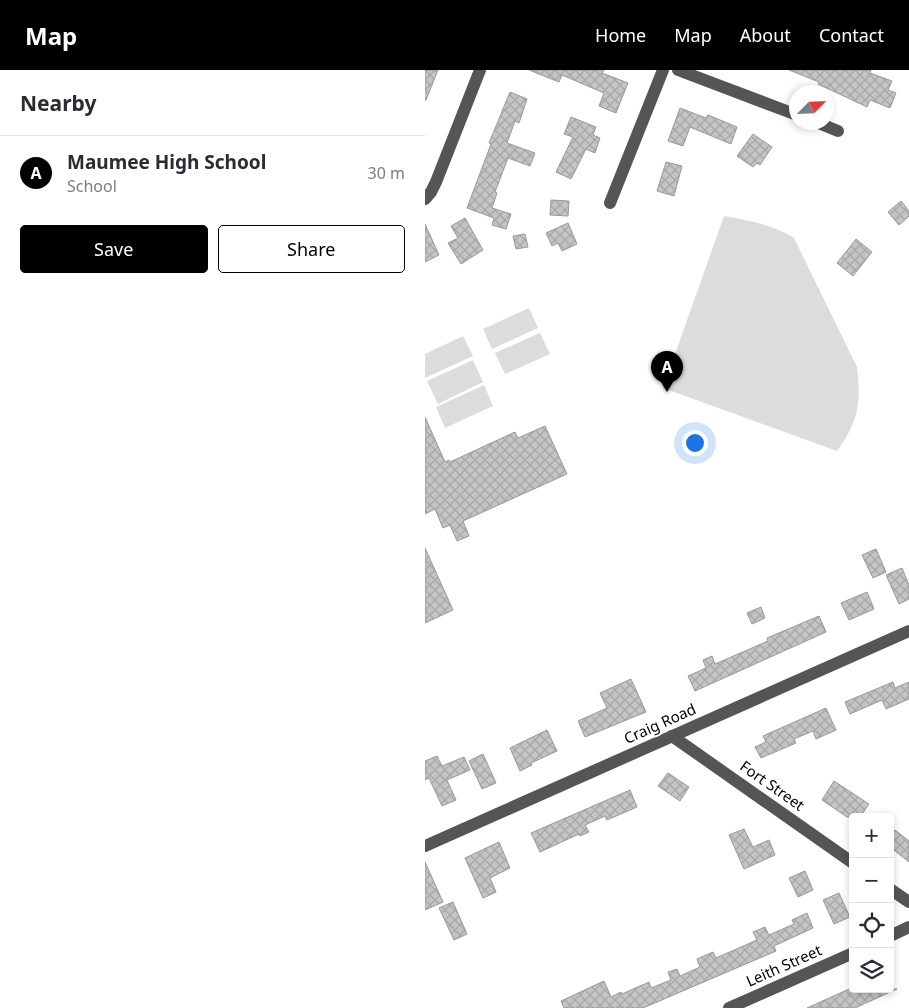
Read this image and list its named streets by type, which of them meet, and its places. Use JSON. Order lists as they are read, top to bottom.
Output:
{
  "streets": {
    "street": ["Craig Road", "Fort Street", "Leith Street"]
  },
  "crossings": [
    ["Craig Road", "Fort Street"]
  ],
  "north": "top right",
  "page": {
    "header": "Map",
    "nav": [
      "Home",
      "Map",
      "About",
      "Contact"
    ],
    "heading": "Nearby",
    "list": [
      {
        "mark": "A",
        "name": "Maumee High School",
        "note": "School",
        "value": "30 m"
      }
    ],
    "buttons": ["Save", "Share"],
    "pins": "A",
    "map_buttons": ["+", "−"]
  }
}
